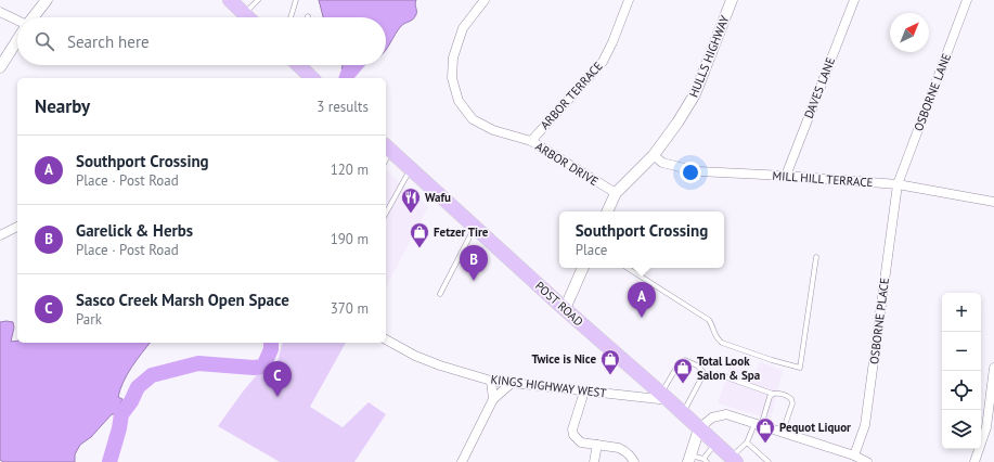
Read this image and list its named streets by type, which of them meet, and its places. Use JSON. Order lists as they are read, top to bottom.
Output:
{
  "streets": {
    "main road": ["POST ROAD"],
    "street": [
      "HULLS HIGHWAY",
      "DAVES LANE",
      "OSBORNE LANE",
      "ARBOR TERRACE",
      "ARBOR DRIVE",
      "MILL HILL TERRACE",
      "OSBORNE PLACE",
      "KINGS HIGHWAY WEST"
    ]
  },
  "crossings": [
    ["HULLS HIGHWAY", "ARBOR DRIVE"],
    ["HULLS HIGHWAY", "MILL HILL TERRACE"],
    ["DAVES LANE", "MILL HILL TERRACE"],
    ["OSBORNE LANE", "MILL HILL TERRACE"],
    ["OSBORNE LANE", "OSBORNE PLACE"],
    ["ARBOR TERRACE", "ARBOR DRIVE"],
    ["MILL HILL TERRACE", "OSBORNE PLACE"],
    ["POST ROAD", "KINGS HIGHWAY WEST"]
  ],
  "places": {
    "restaurant": ["Wafu"],
    "shop": [
      "Fetzer Tire",
      "Twice is Nice",
      "Total Look Salon & Spa",
      "Pequot Liquor"
    ]
  },
  "north": "top right",
  "page": {
    "search": "Search here",
    "heading": ["Nearby", "3 results"],
    "list": [
      {
        "mark": "A",
        "name": "Southport Crossing",
        "note": "Place · Post Road",
        "value": "120 m"
      },
      {
        "mark": "B",
        "name": "Garelick & Herbs",
        "note": "Place · Post Road",
        "value": "190 m"
      },
      {
        "mark": "C",
        "name": "Sasco Creek Marsh Open Space",
        "note": "Park",
        "value": "370 m"
      }
    ],
    "popup": ["Southport Crossing", "Place"],
    "pins": ["B", "A", "C"],
    "map_buttons": ["+", "−"]
  }
}
